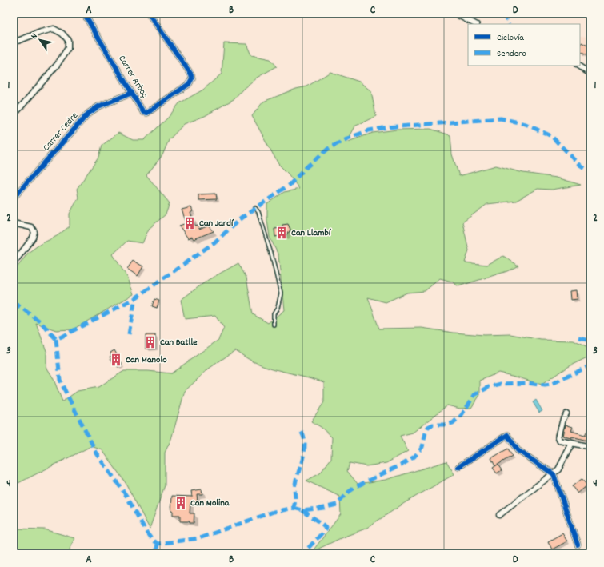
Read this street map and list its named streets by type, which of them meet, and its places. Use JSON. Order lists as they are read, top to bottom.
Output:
{
  "streets": {
    "street": ["Carrer Arboç", "Carrer Cedre"]
  },
  "crossings": [
    ["Carrer Arboç", "Carrer Cedre"]
  ],
  "places": {
    "building": [
      "Can Jardí",
      "Can Llambí",
      "Can Batlle",
      "Can Manolo",
      "Can Molina"
    ]
  },
  "legend": ["Ciclovía", "Sendero"],
  "north": "top left",
  "grid": {
    "columns": [
      "A",
      "B",
      "C",
      "D"
    ],
    "rows": [
      "1",
      "2",
      "3",
      "4"
    ]
  }
}
